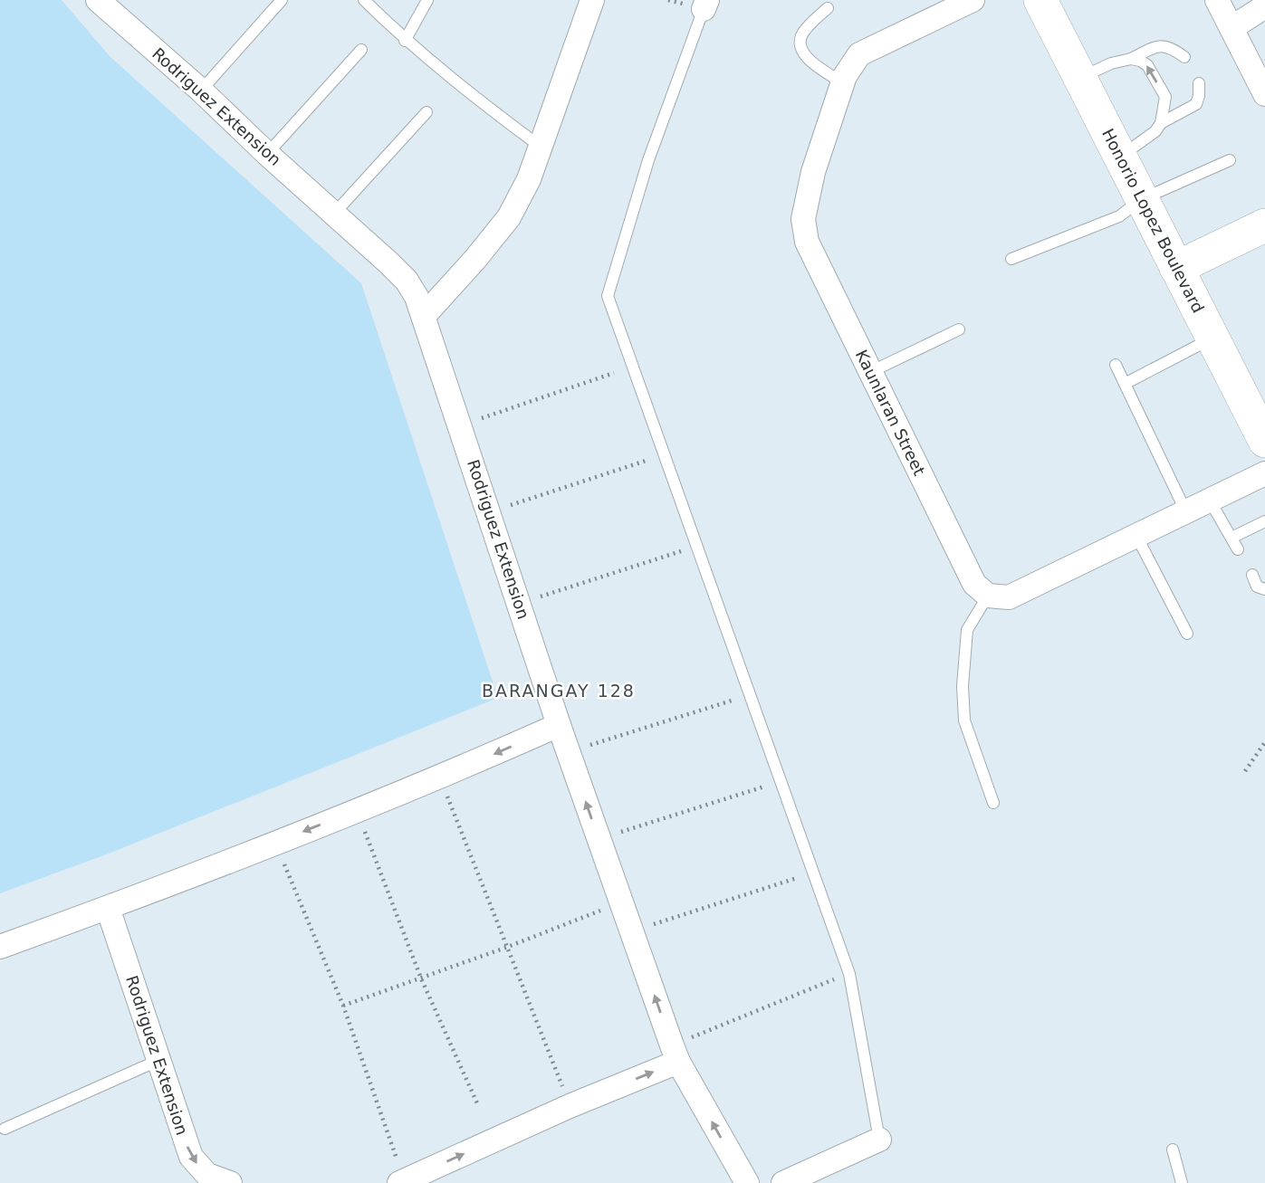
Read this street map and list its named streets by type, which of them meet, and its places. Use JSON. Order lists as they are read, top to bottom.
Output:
{
  "streets": {
    "main road": ["Honorio Lopez Boulevard"],
    "street": ["Rodriguez Extension", "Kaunlaran Street"]
  },
  "districts": ["BARANGAY 128"]
}
